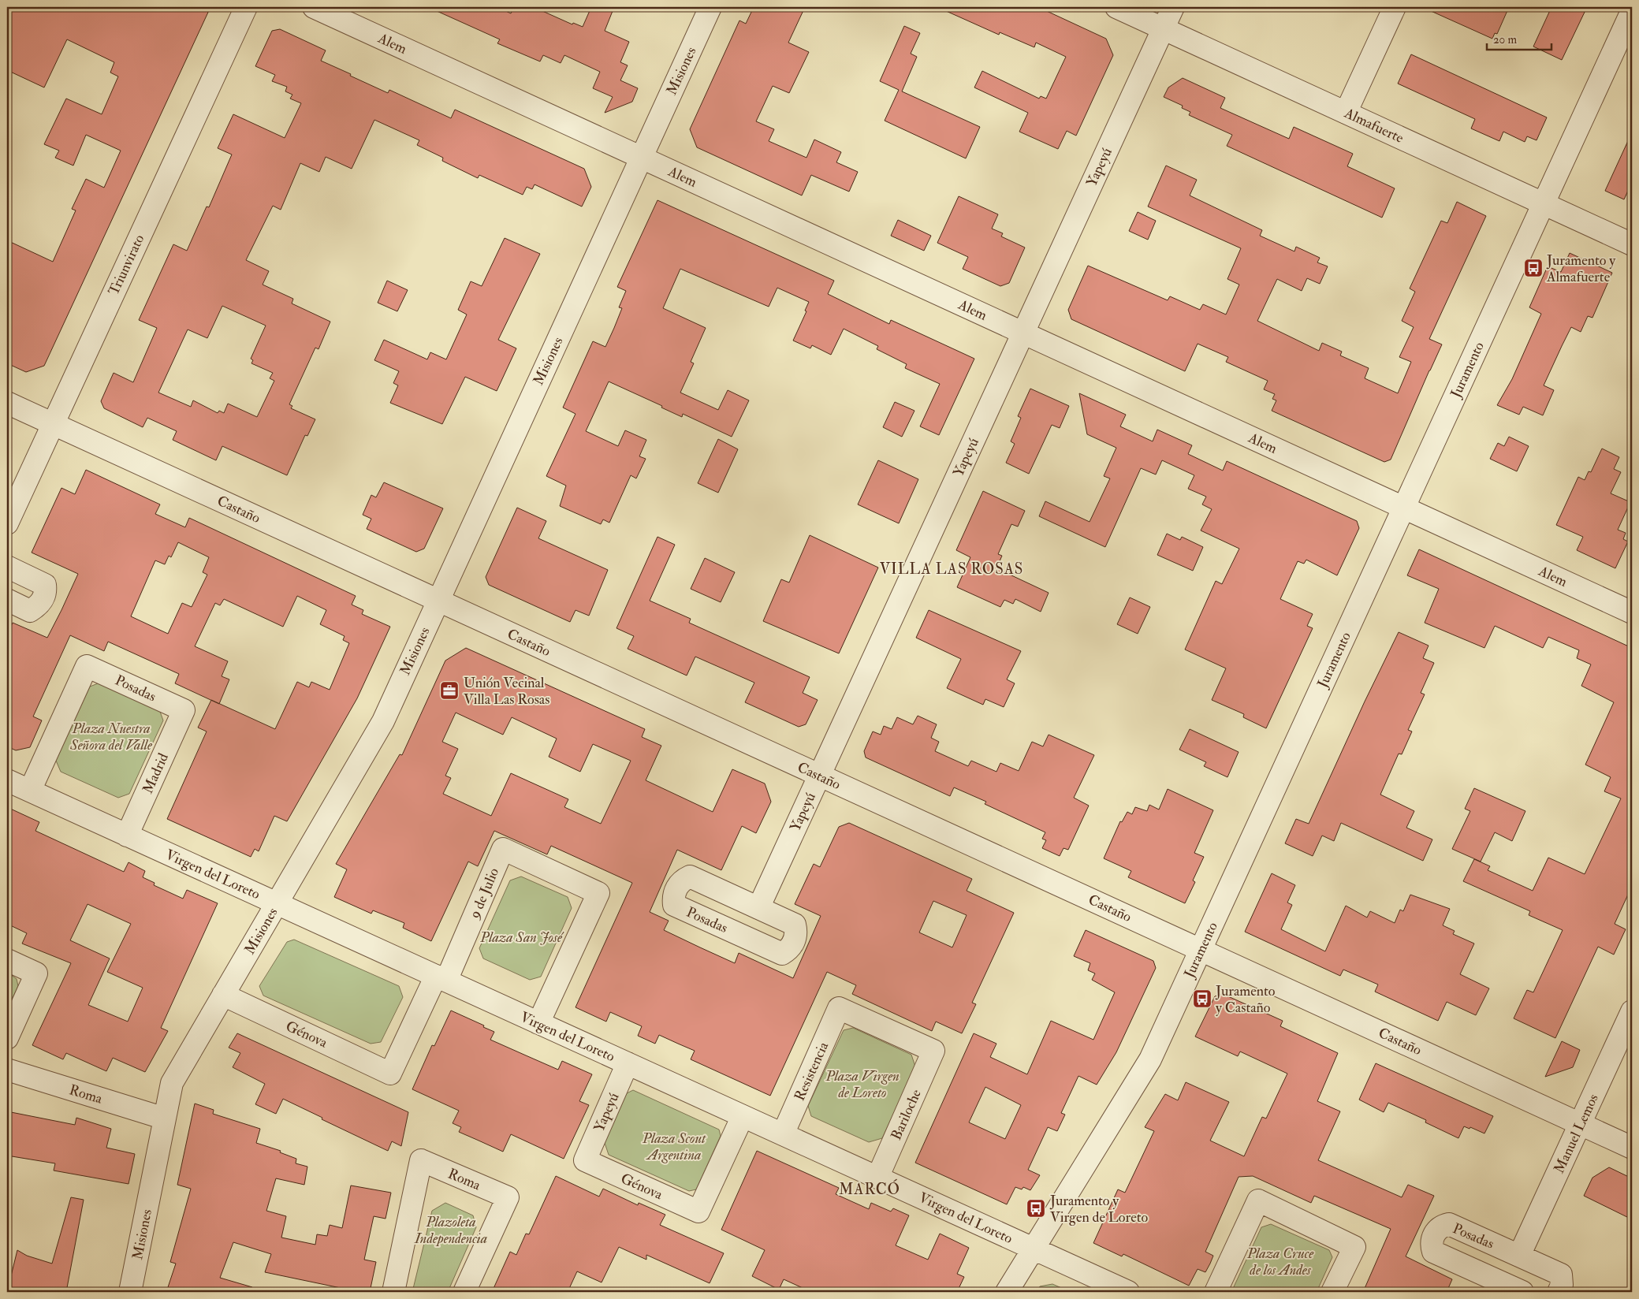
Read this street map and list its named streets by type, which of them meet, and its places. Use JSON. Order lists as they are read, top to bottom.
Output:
{
  "streets": {
    "street": [
      "Alem",
      "Misiones",
      "Almafuerte",
      "Yapeyú",
      "Triunvirato",
      "Juramento",
      "Castaño",
      "Posadas",
      "Madrid",
      "Virgen del Loreto",
      "9 de Julio",
      "Génova",
      "Resistencia",
      "Roma",
      "Bariloche",
      "Manuel Lemos"
    ]
  },
  "crossings": [
    ["Alem", "Misiones"],
    ["Alem", "Yapeyú"],
    ["Alem", "Juramento"],
    ["Misiones", "Castaño"],
    ["Misiones", "Virgen del Loreto"],
    ["Misiones", "Génova"],
    ["Misiones", "Roma"],
    ["Almafuerte", "Yapeyú"],
    ["Almafuerte", "Juramento"],
    ["Yapeyú", "Castaño"],
    ["Yapeyú", "Posadas"],
    ["Yapeyú", "Virgen del Loreto"],
    ["Yapeyú", "Génova"],
    ["Triunvirato", "Castaño"],
    ["Juramento", "Castaño"],
    ["Juramento", "Virgen del Loreto"],
    ["Castaño", "Manuel Lemos"],
    ["Posadas", "Madrid"],
    ["Posadas", "Virgen del Loreto"],
    ["Posadas", "Manuel Lemos"],
    ["Madrid", "Virgen del Loreto"],
    ["Virgen del Loreto", "9 de Julio"],
    ["Virgen del Loreto", "Génova"],
    ["Virgen del Loreto", "Resistencia"],
    ["Virgen del Loreto", "Bariloche"],
    ["9 de Julio", "Génova"],
    ["Resistencia", "Bariloche"]
  ],
  "districts": ["VILLA LAS ROSAS", "MARCÓ"],
  "parks": [
    "Plaza Nuestra Señora del Valle",
    "Plaza San José",
    "Plaza Virgen de Loreto",
    "Plaza Scout Argentina",
    "Plazoleta Independencia",
    "Plaza Cruce de los Andes"
  ],
  "places": {
    "bus stop": ["Juramento y Almafuerte", "Juramento y Castaño", "Juramento y Virgen de Loreto"],
    "office": ["Unión Vecinal Villa Las Rosas"]
  },
  "scale_bar": "20 m"
}
